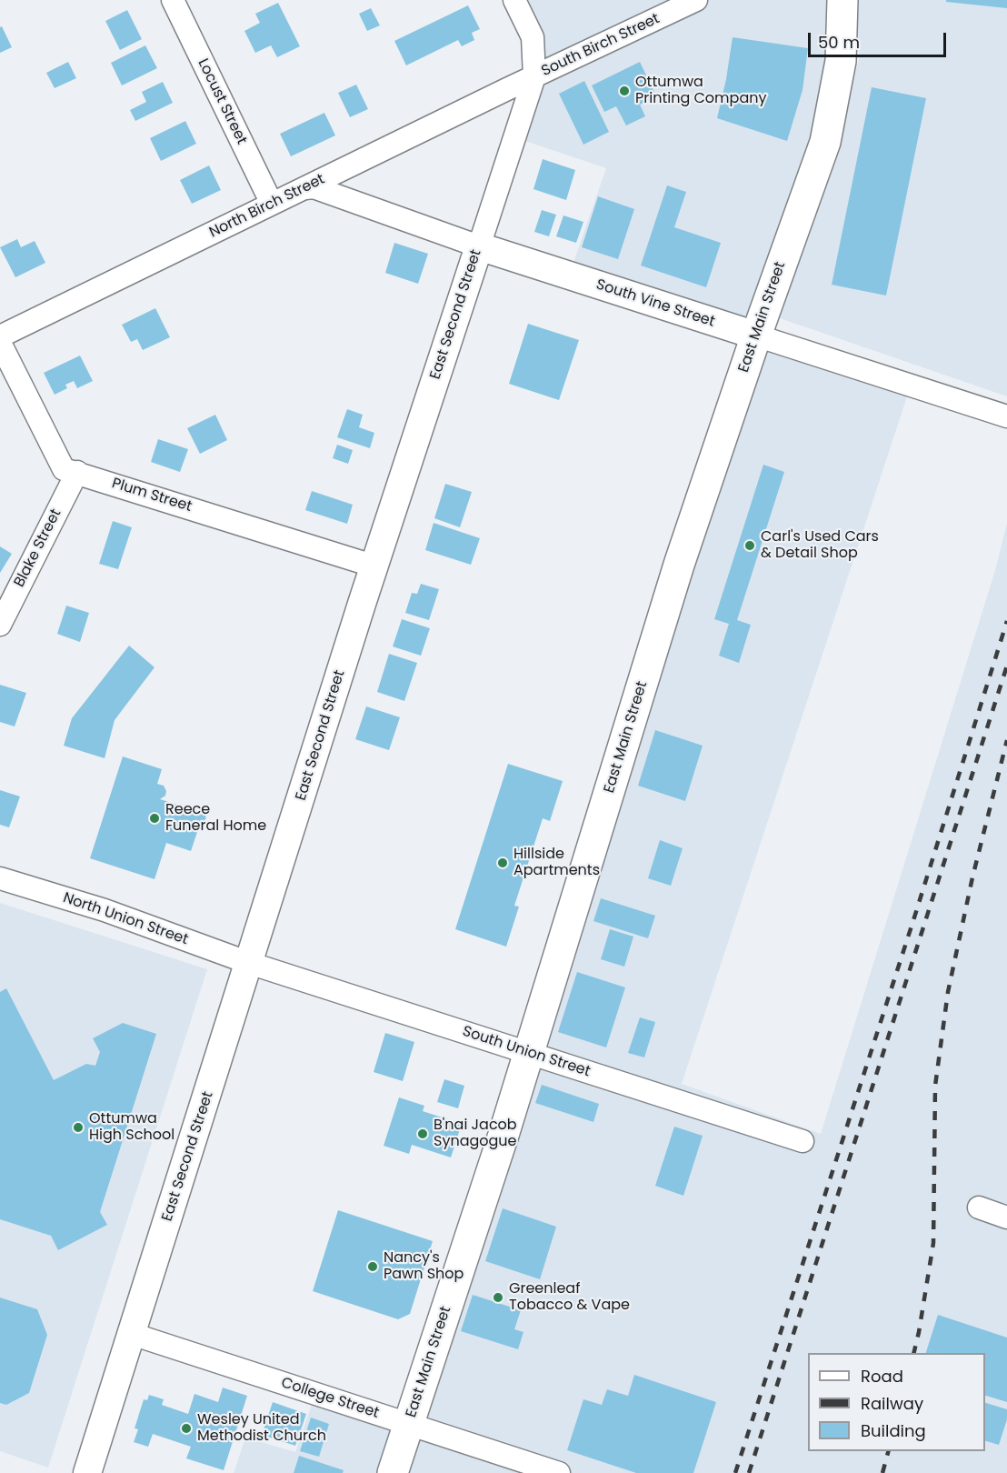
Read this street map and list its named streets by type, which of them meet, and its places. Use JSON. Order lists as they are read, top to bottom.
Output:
{
  "streets": {
    "main road": ["East Main Street"],
    "street": [
      "South Birch Street",
      "Locust Street",
      "North Birch Street",
      "South Vine Street",
      "East Second Street",
      "Plum Street",
      "Blake Street",
      "North Union Street",
      "South Union Street",
      "College Street"
    ]
  },
  "crossings": [
    ["South Birch Street", "North Birch Street"],
    ["South Birch Street", "East Second Street"],
    ["Locust Street", "North Birch Street"],
    ["North Birch Street", "South Vine Street"],
    ["North Birch Street", "East Second Street"],
    ["South Vine Street", "East Second Street"],
    ["South Vine Street", "East Main Street"],
    ["East Second Street", "Plum Street"],
    ["East Second Street", "North Union Street"],
    ["East Second Street", "South Union Street"],
    ["East Second Street", "College Street"],
    ["East Main Street", "South Union Street"],
    ["East Main Street", "College Street"],
    ["Plum Street", "Blake Street"],
    ["North Union Street", "South Union Street"]
  ],
  "places": [
    "Ottumwa Printing Company",
    "Carl's Used Cars & Detail Shop",
    "Reece Funeral Home",
    "Hillside Apartments",
    "Ottumwa High School",
    "B'nai Jacob Synagogue",
    "Nancy's Pawn Shop",
    "Greenleaf Tobacco & Vape",
    "Wesley United Methodist Church"
  ],
  "legend": ["Road", "Railway", "Building"],
  "scale_bar": "50 m"
}
